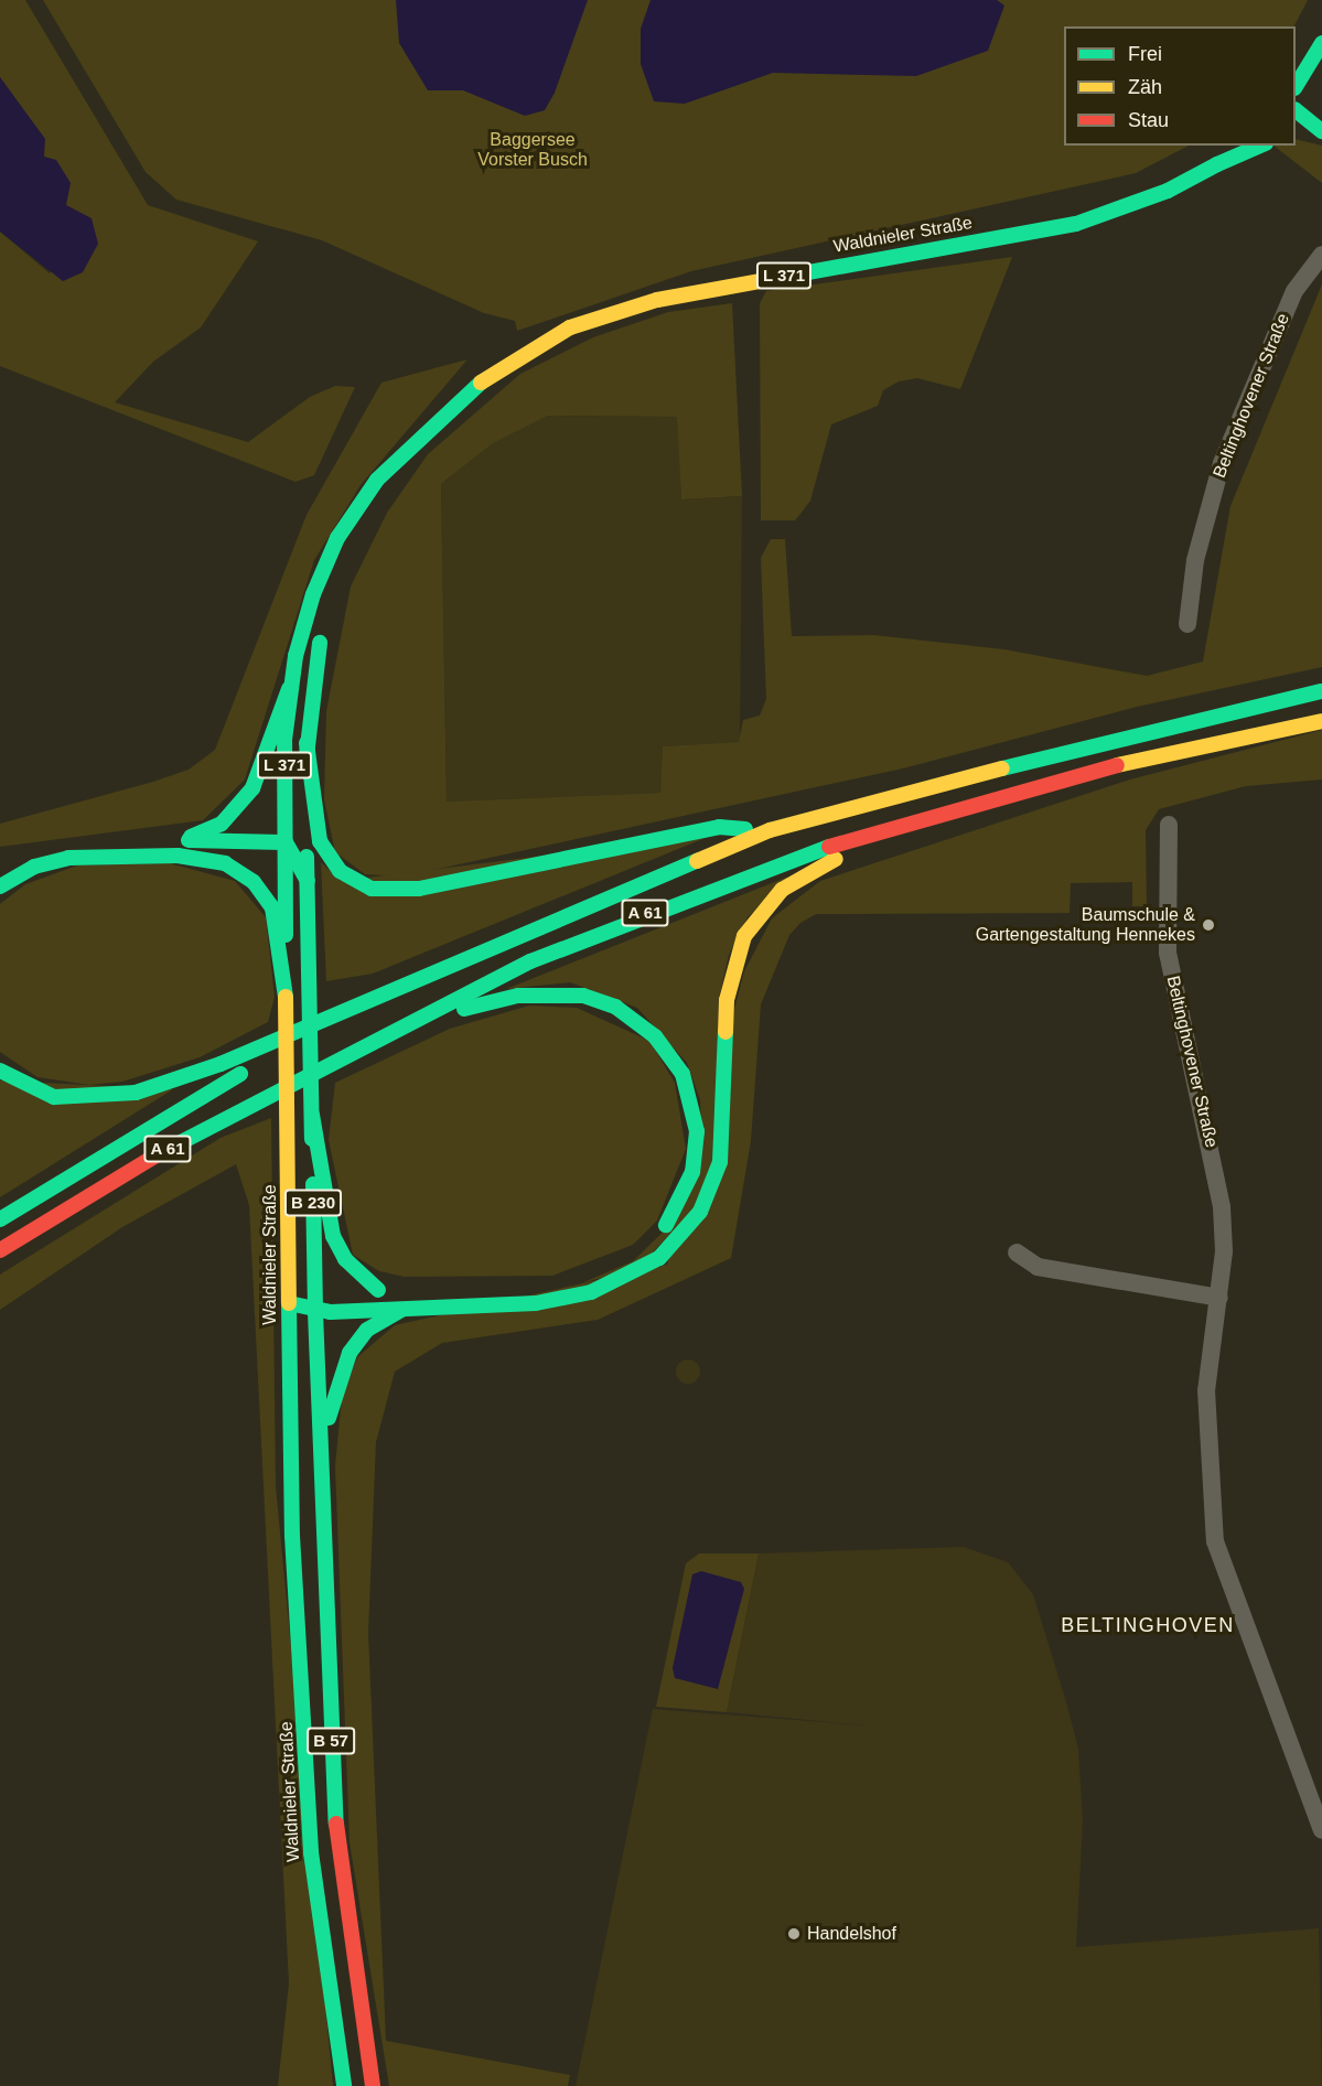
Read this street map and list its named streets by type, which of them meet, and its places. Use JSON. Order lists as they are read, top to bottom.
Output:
{
  "streets": {
    "main road": [
      "Waldnieler Straße",
      "L 371",
      "A 61",
      "B 230",
      "B 57"
    ],
    "street": ["Beltinghovener Straße"]
  },
  "crossings": [
    ["L 371", "B 230"],
    ["B 230", "B 57"]
  ],
  "districts": ["BELTINGHOVEN"],
  "parks": ["Baggersee Vorster Busch"],
  "places": ["Baumschule & Gartengestaltung Hennekes", "Handelshof"],
  "legend": ["Frei", "Zäh", "Stau"]
}
